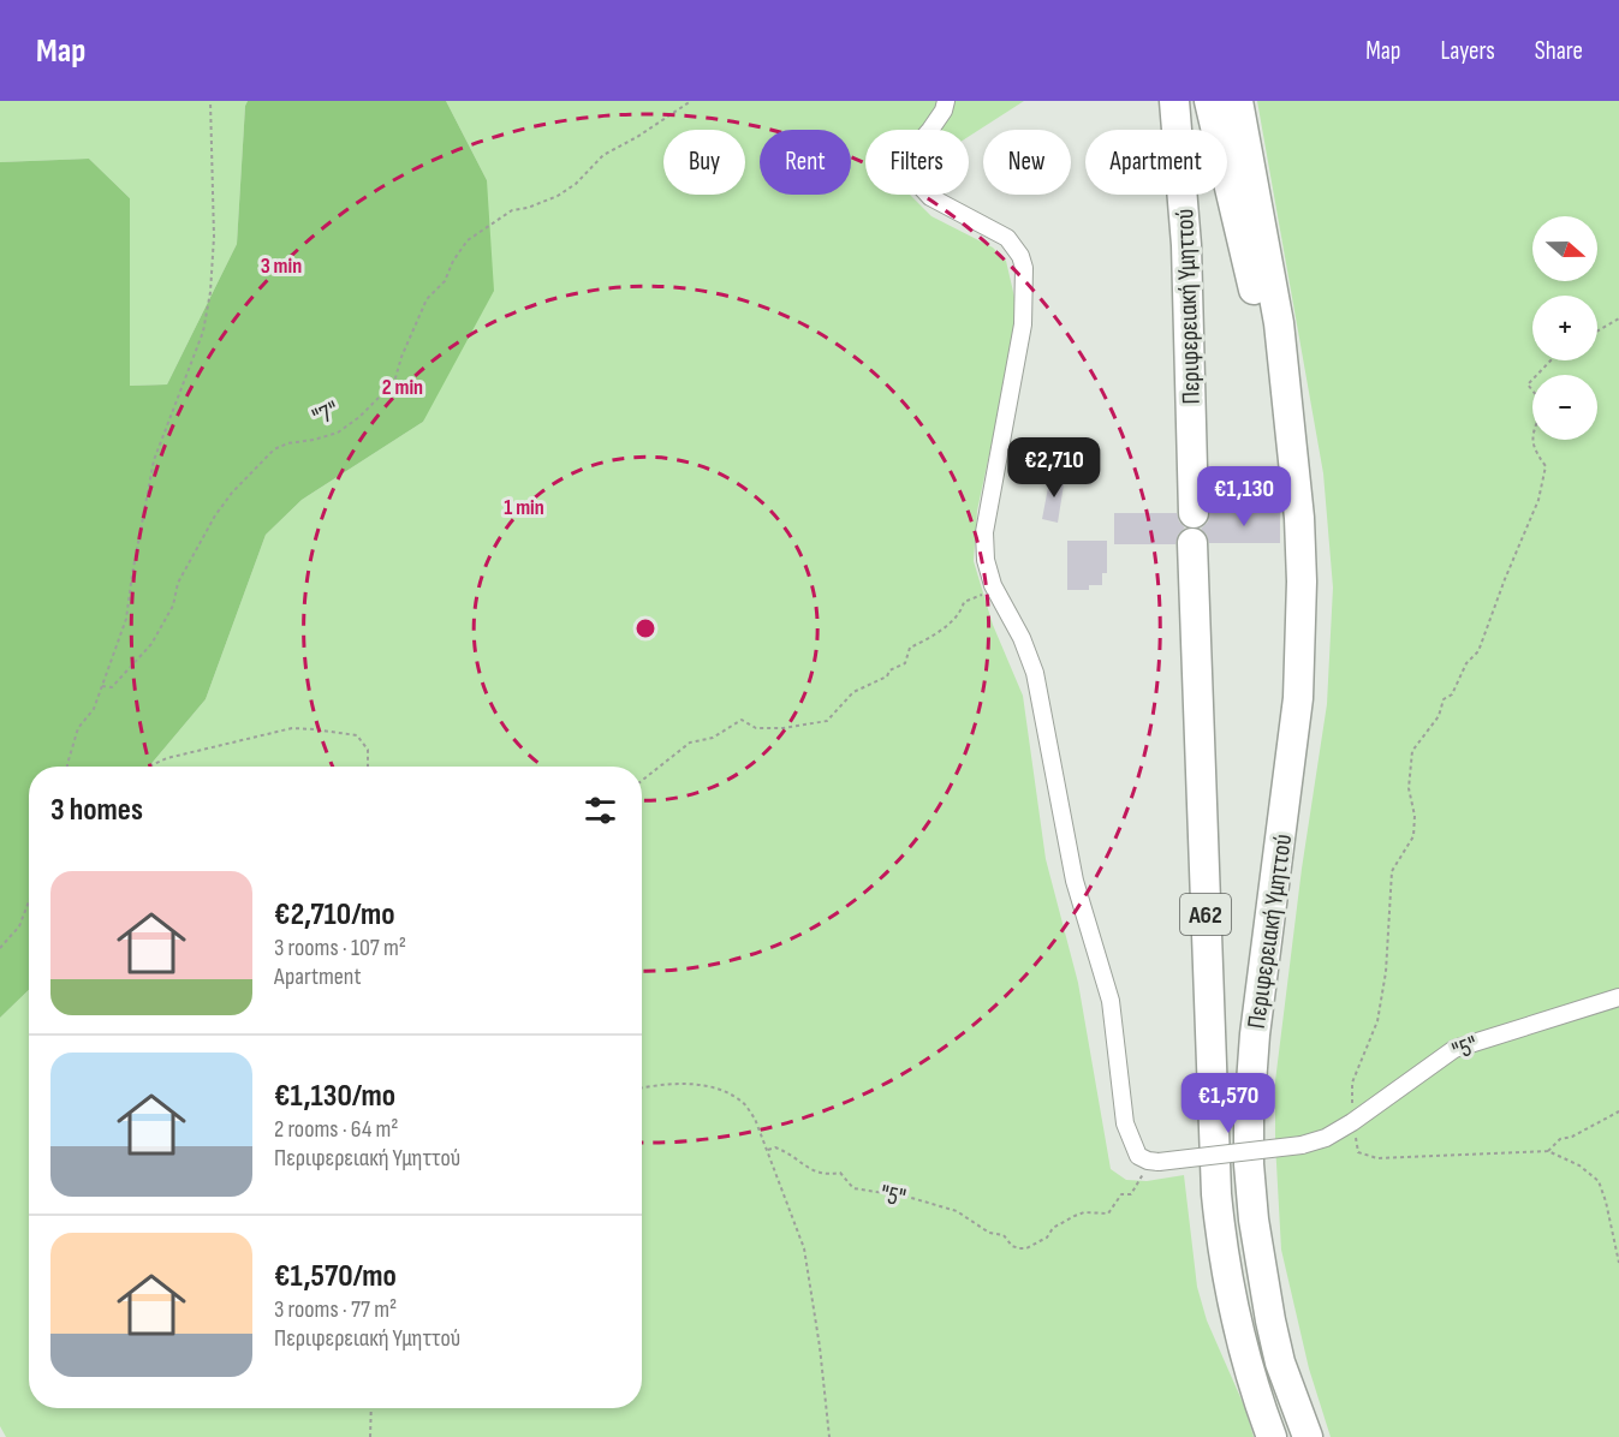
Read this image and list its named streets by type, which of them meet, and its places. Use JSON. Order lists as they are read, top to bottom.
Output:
{
  "streets": {
    "highway": ["Περιφερειακή Υμηττού", "Α62"],
    "street": ["\"5\""],
    "path": ["\"7\""]
  },
  "north": "right",
  "page": {
    "header": "Map",
    "nav": ["Map", "Layers", "Share"],
    "chip": [
      "Buy",
      "Rent",
      "Filters",
      "New",
      "Apartment"
    ],
    "map_buttons": ["+", "−"],
    "price": ["€2,710", "€1,130", "€1,570"],
    "heading": "3 homes",
    "list": [
      {
        "name": "€2,710/mo",
        "note": "3 rooms · 107 m² · Apartment"
      },
      {
        "name": "€1,130/mo",
        "note": "2 rooms · 64 m² · Περιφερειακή Υμηττού"
      },
      {
        "name": "€1,570/mo",
        "note": "3 rooms · 77 m² · Περιφερειακή Υμηττού"
      }
    ]
  },
  "rings": ["3 min", "2 min", "1 min"]
}
